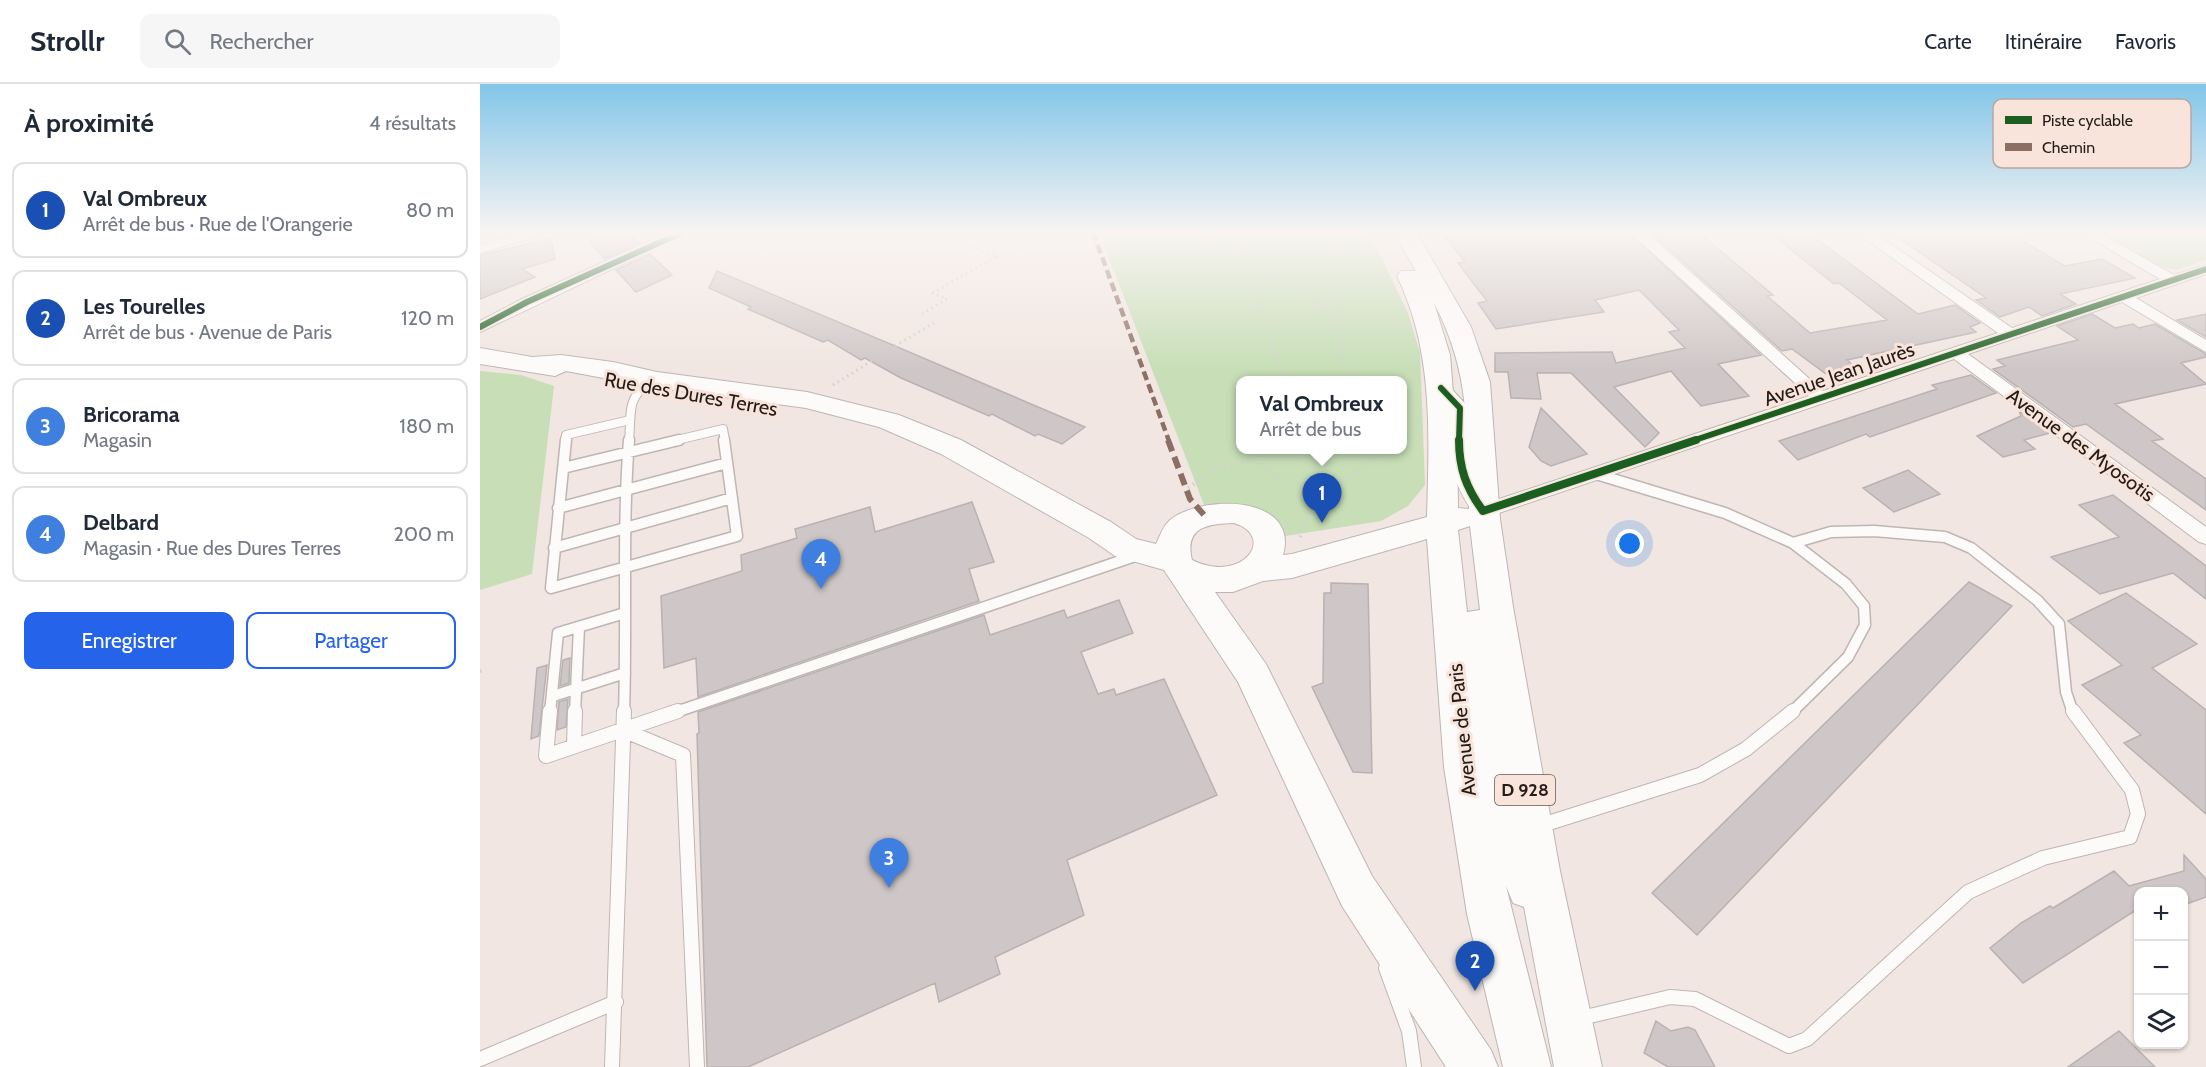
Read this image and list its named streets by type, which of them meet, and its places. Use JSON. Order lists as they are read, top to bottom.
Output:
{
  "streets": {
    "main road": [
      "Avenue Jean Jaurès",
      "Rue des Dures Terres",
      "Avenue de Paris",
      "D 928"
    ],
    "street": ["Avenue des Myosotis"]
  },
  "crossings": [
    ["Avenue Jean Jaurès", "Avenue des Myosotis"],
    ["Avenue Jean Jaurès", "Avenue de Paris"],
    ["Avenue Jean Jaurès", "D 928"]
  ],
  "legend": ["Piste cyclable", "Chemin"],
  "page": {
    "header": "Strollr",
    "search": "Rechercher",
    "nav": ["Carte", "Itinéraire", "Favoris"],
    "heading": ["À proximité", "4 résultats"],
    "list": [
      {
        "mark": "1",
        "name": "Val Ombreux",
        "note": "Arrêt de bus · Rue de l'Orangerie",
        "value": "80 m"
      },
      {
        "mark": "2",
        "name": "Les Tourelles",
        "note": "Arrêt de bus · Avenue de Paris",
        "value": "120 m"
      },
      {
        "mark": "3",
        "name": "Bricorama",
        "note": "Magasin",
        "value": "180 m"
      },
      {
        "mark": "4",
        "name": "Delbard",
        "note": "Magasin · Rue des Dures Terres",
        "value": "200 m"
      }
    ],
    "popup": ["Val Ombreux", "Arrêt de bus"],
    "pins": [
      "1",
      "4",
      "3",
      "2"
    ],
    "buttons": ["Enregistrer", "Partager"],
    "map_buttons": ["+", "−"]
  }
}
